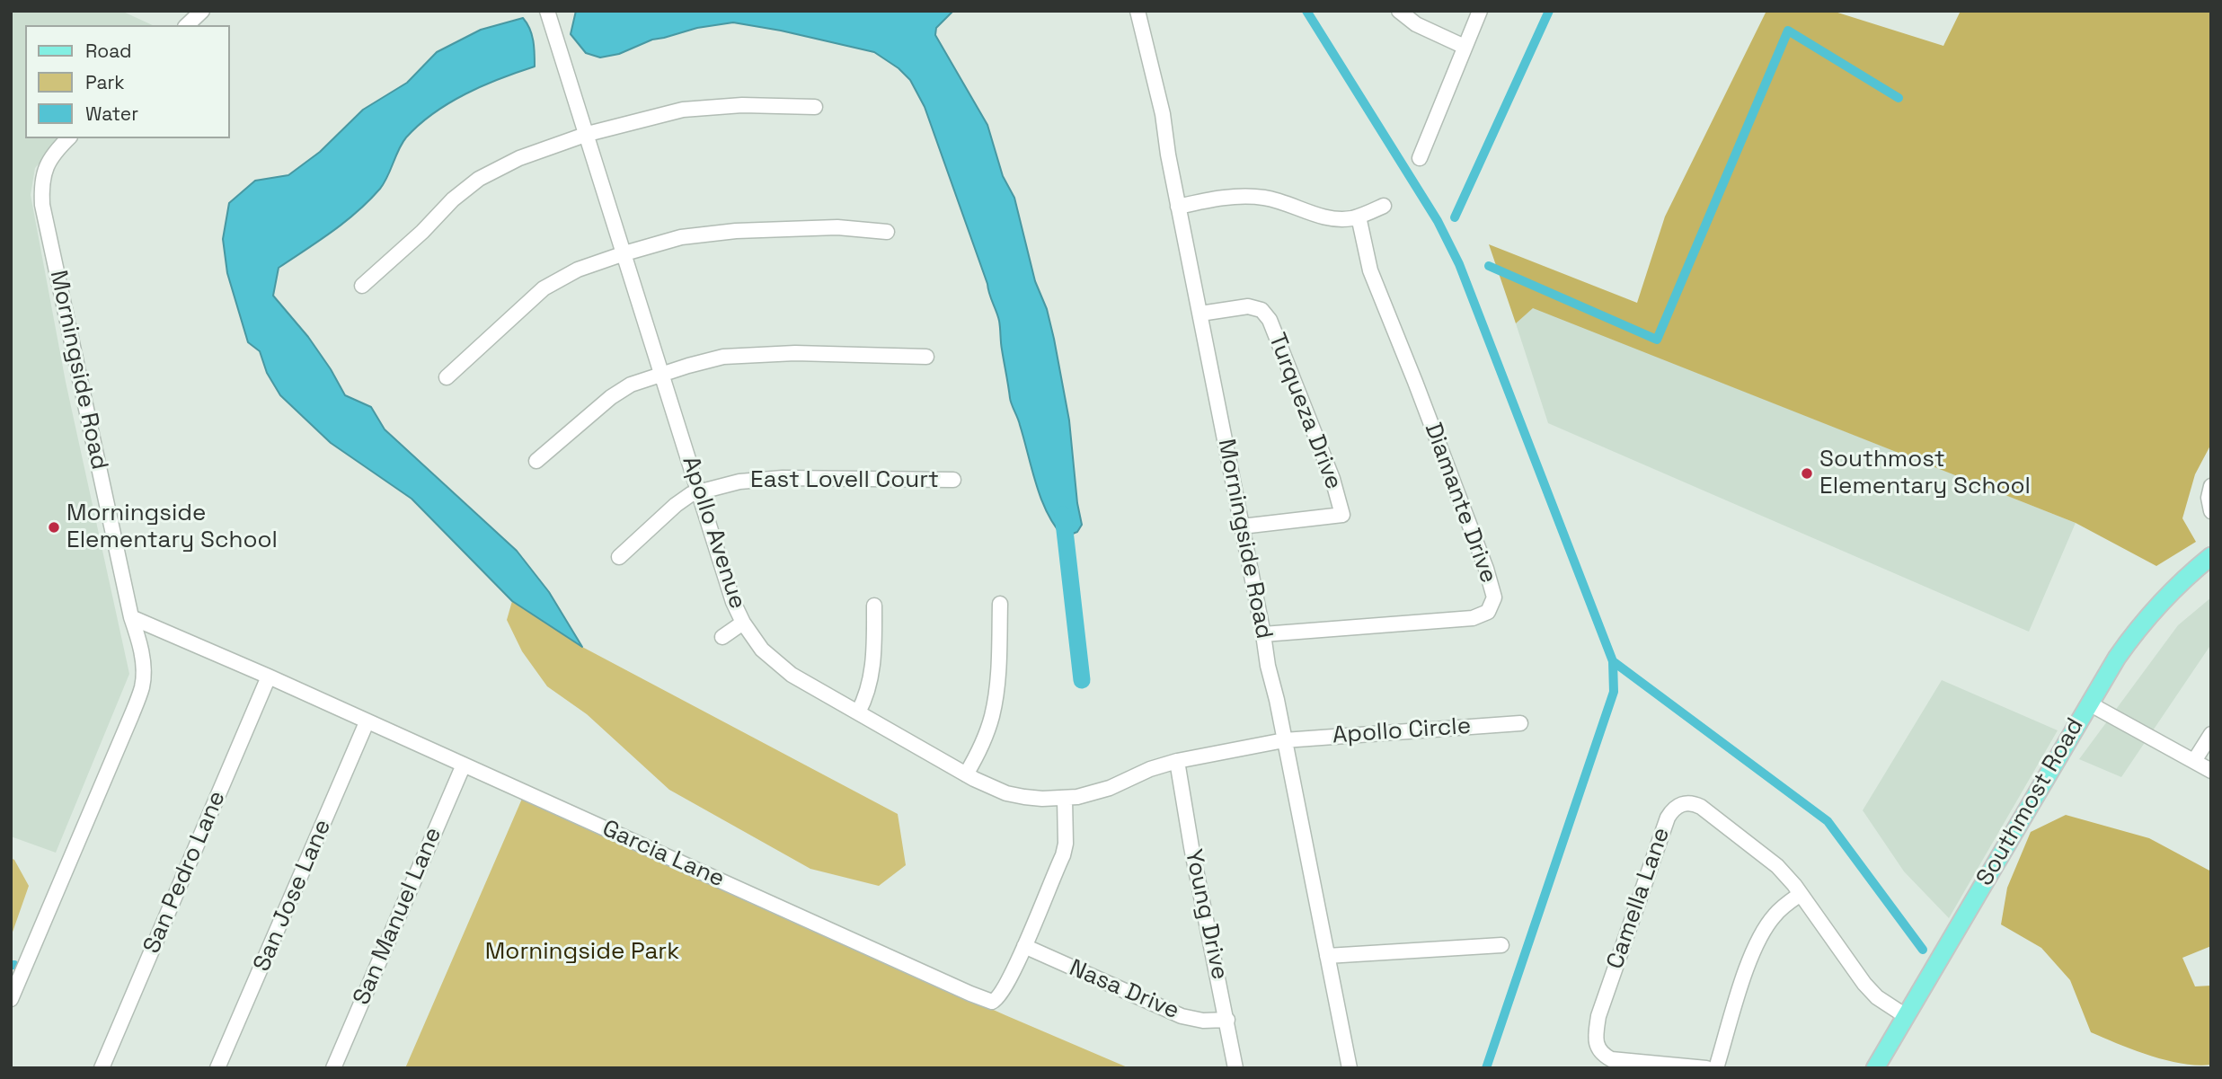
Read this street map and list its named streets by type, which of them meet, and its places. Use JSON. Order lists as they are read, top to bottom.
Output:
{
  "streets": {
    "main road": ["Southmost Road"],
    "street": [
      "Morningside Road",
      "Turqueza Drive",
      "East Lovell Court",
      "Diamante Drive",
      "Apollo Avenue",
      "Apollo Circle",
      "Garcia Lane",
      "San Pedro Lane",
      "San Jose Lane",
      "Camella Lane",
      "Young Drive",
      "San Manuel Lane",
      "Nasa Drive"
    ]
  },
  "crossings": [
    ["Morningside Road", "Turqueza Drive"],
    ["Morningside Road", "Diamante Drive"],
    ["Morningside Road", "Apollo Avenue"],
    ["Morningside Road", "Apollo Circle"],
    ["Morningside Road", "Garcia Lane"],
    ["East Lovell Court", "Apollo Avenue"],
    ["Apollo Avenue", "Apollo Circle"],
    ["Apollo Avenue", "Garcia Lane"],
    ["Apollo Avenue", "Young Drive"],
    ["Southmost Road", "Camella Lane"],
    ["Garcia Lane", "San Pedro Lane"],
    ["Garcia Lane", "San Jose Lane"],
    ["Garcia Lane", "San Manuel Lane"],
    ["Garcia Lane", "Nasa Drive"],
    ["Young Drive", "Nasa Drive"]
  ],
  "parks": ["Morningside Park"],
  "places": ["Southmost Elementary School", "Morningside Elementary School"],
  "legend": ["Road", "Park", "Water"]
}
